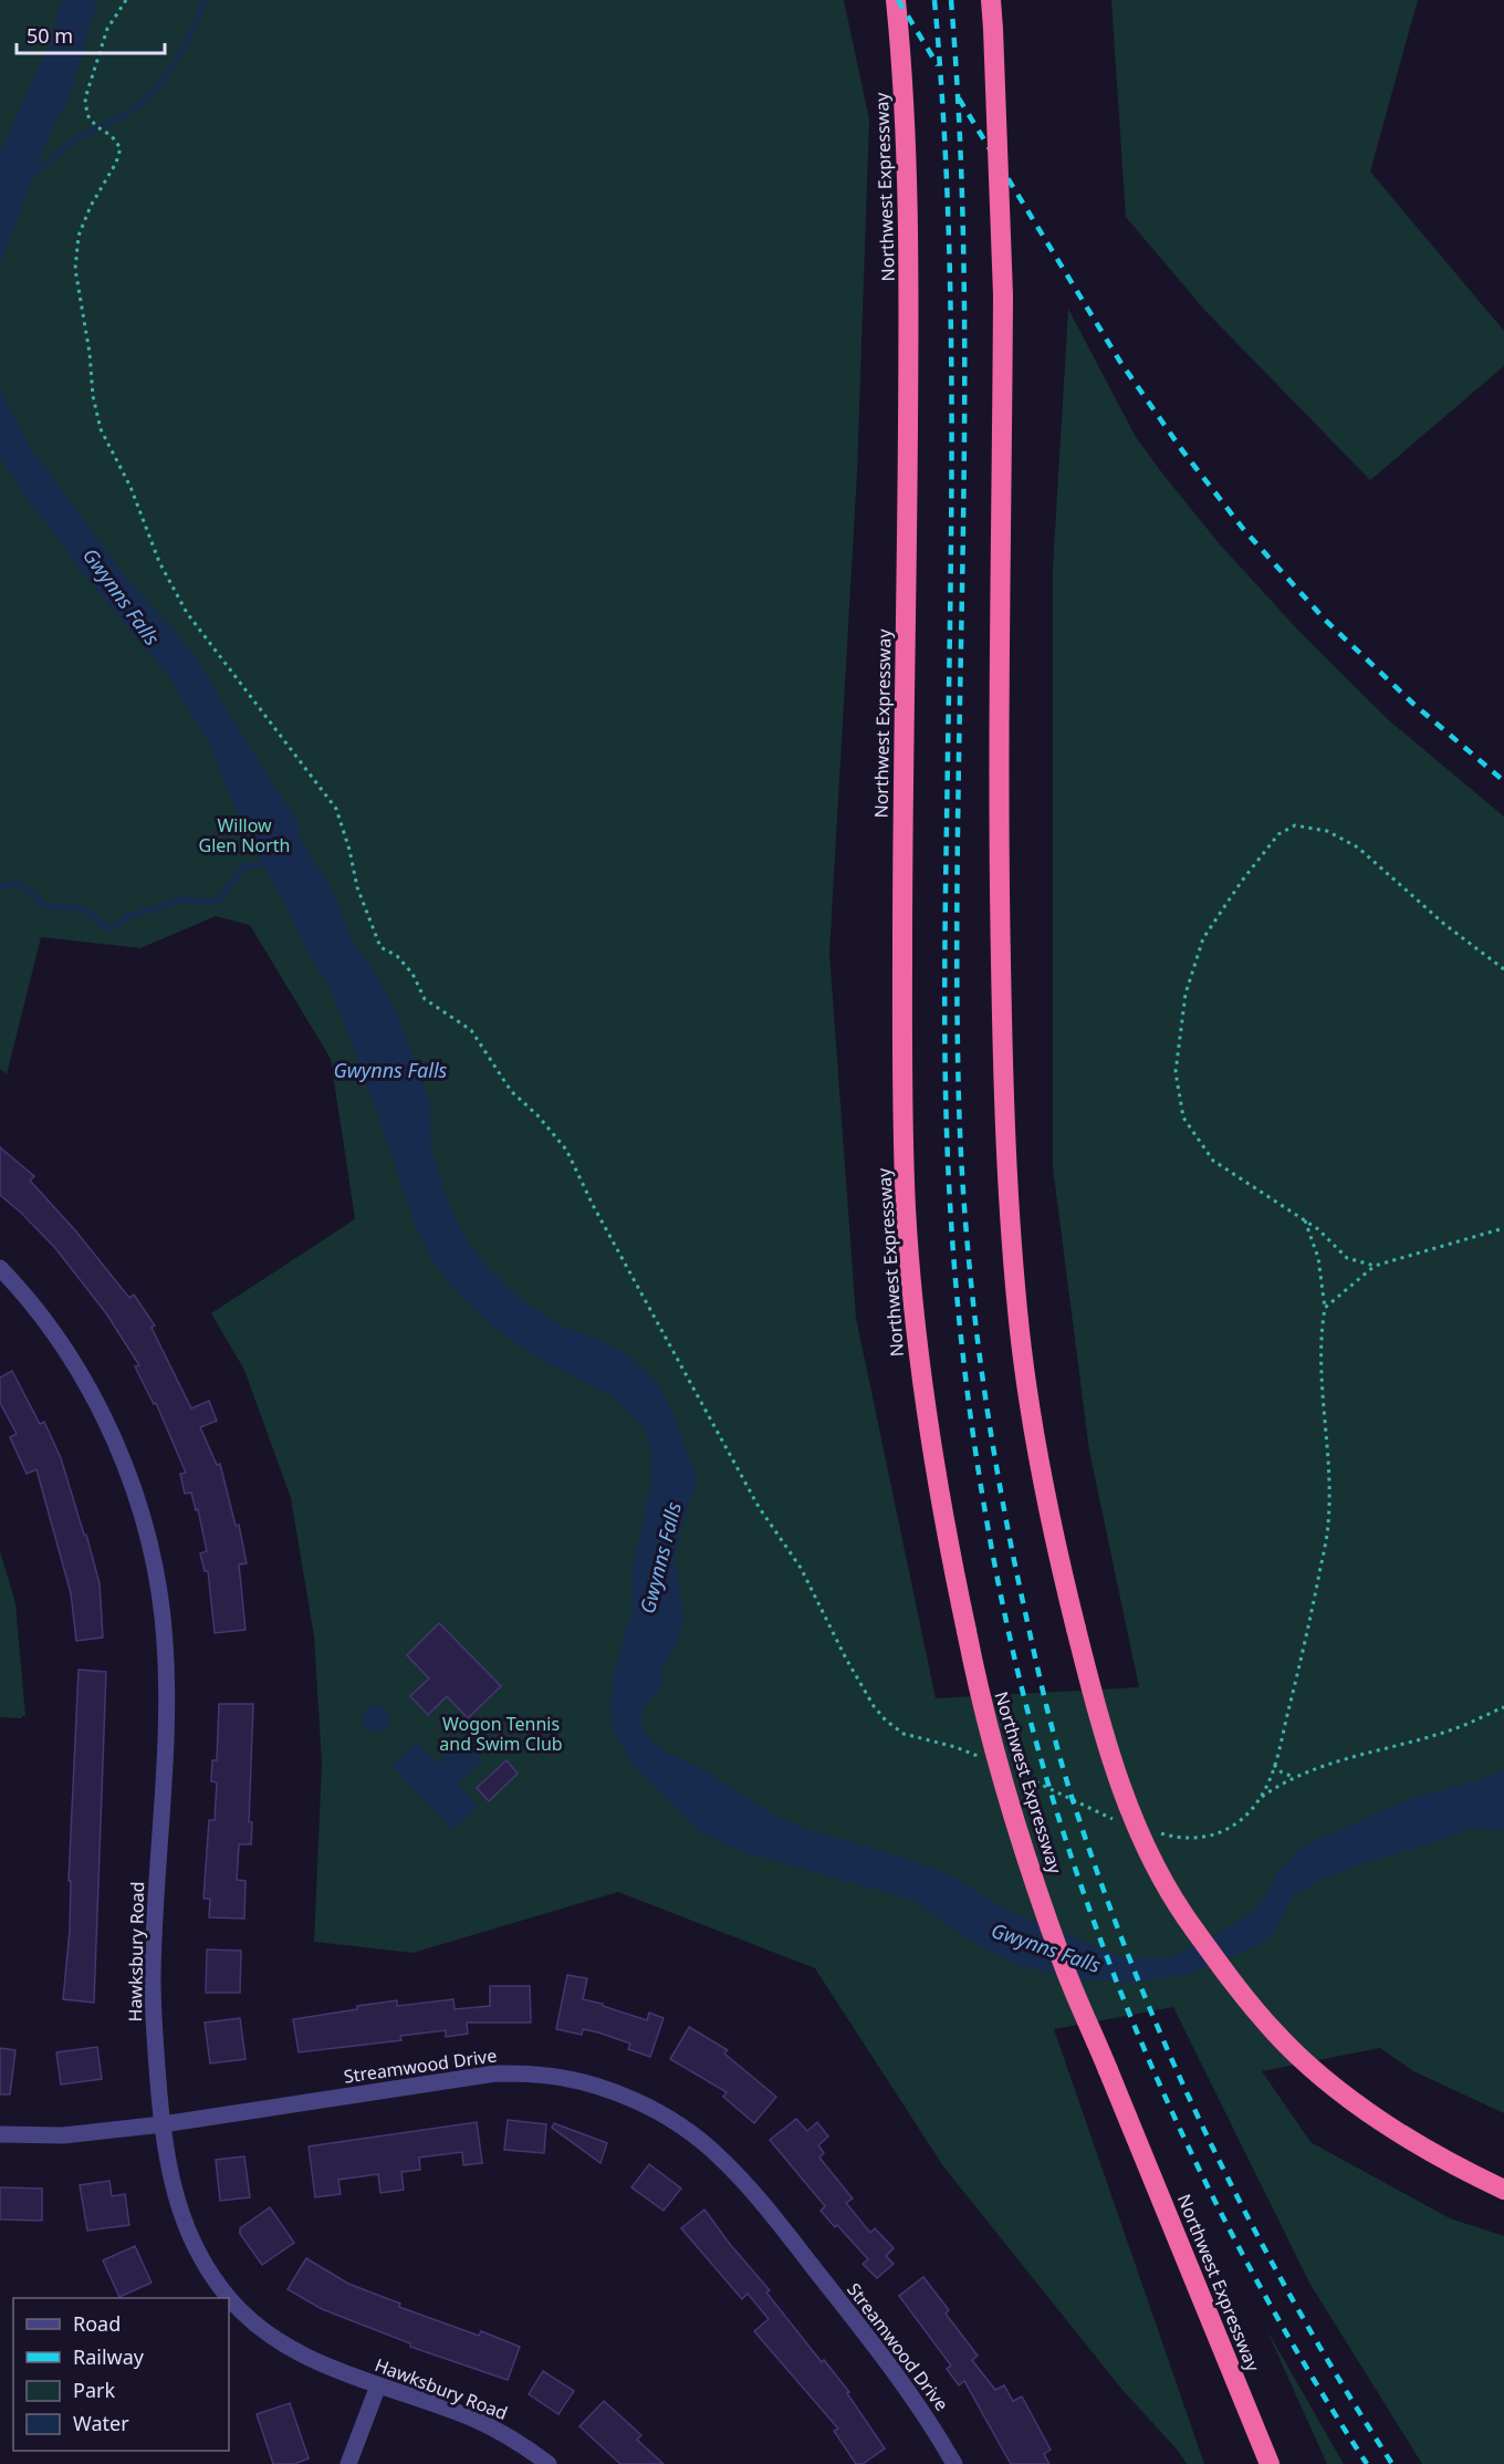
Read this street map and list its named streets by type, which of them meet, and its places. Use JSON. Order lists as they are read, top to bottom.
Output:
{
  "streets": {
    "highway": ["Northwest Expressway"],
    "street": ["Hawksbury Road", "Streamwood Drive"]
  },
  "crossings": [
    ["Hawksbury Road", "Streamwood Drive"]
  ],
  "water": ["Gwynns Falls"],
  "parks": ["Willow Glen North", "Wogon Tennis and Swim Club"],
  "legend": [
    "Road",
    "Railway",
    "Park",
    "Water"
  ],
  "scale_bar": "50 m"
}
